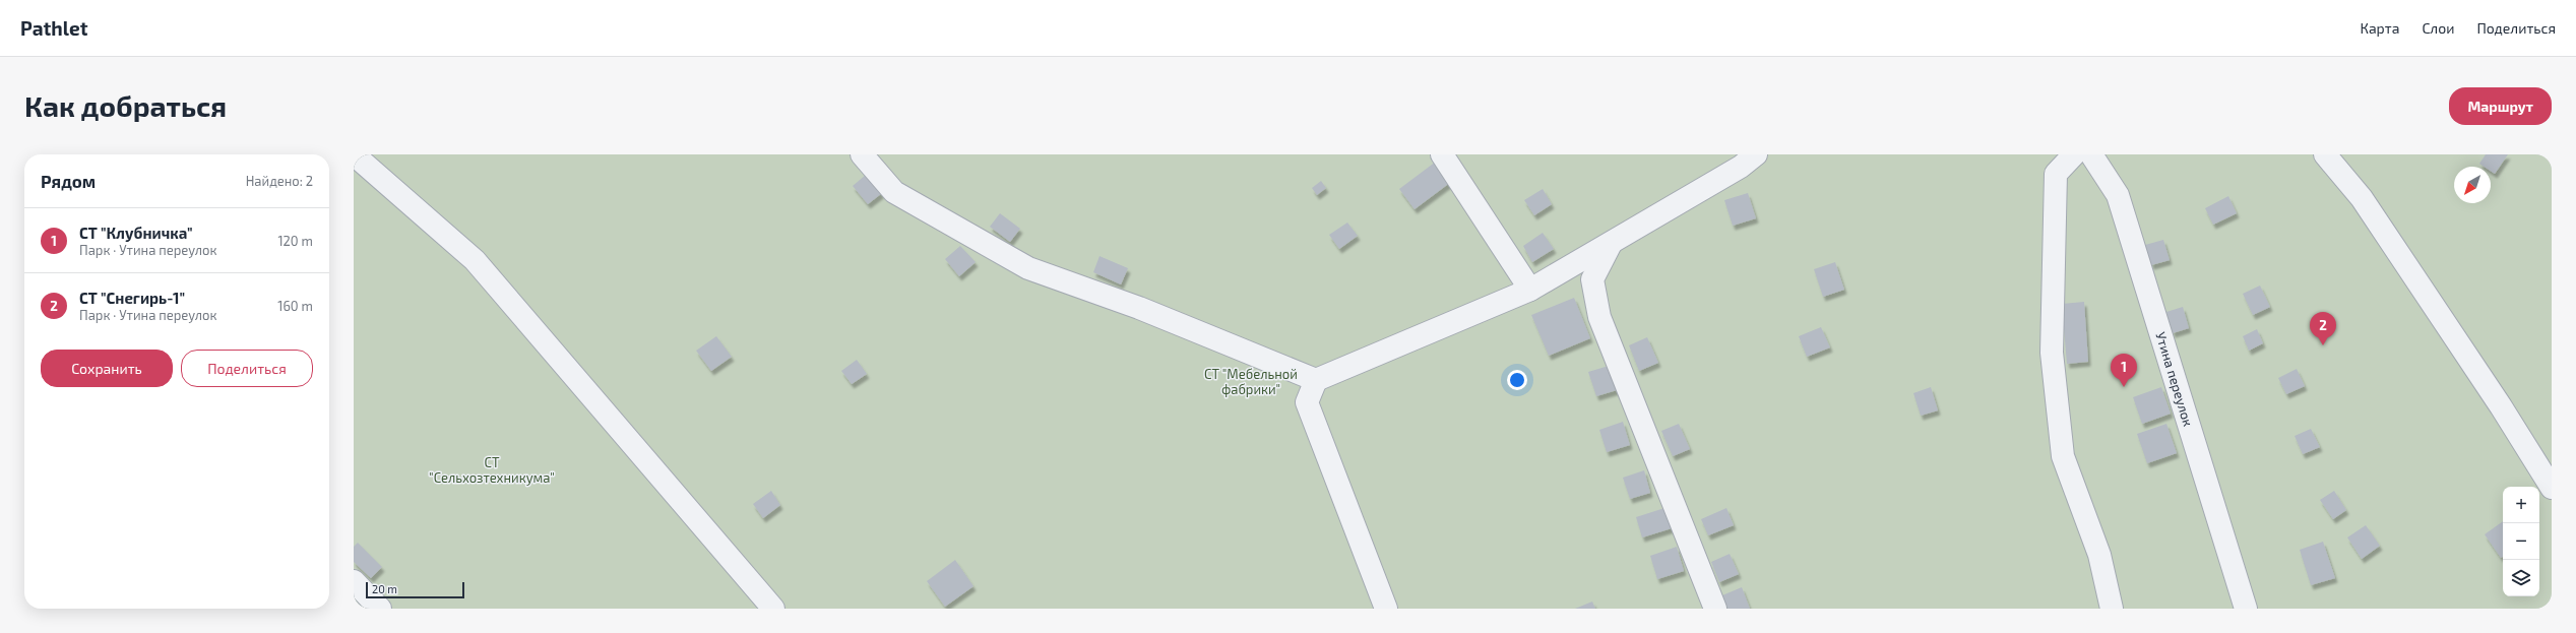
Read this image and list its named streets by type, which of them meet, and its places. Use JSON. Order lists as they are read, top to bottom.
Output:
{
  "streets": {
    "street": ["Утина переулок"]
  },
  "parks": ["СТ \"Мебельной фабрики\"", "СТ \"Сельхозтехникума\""],
  "scale_bar": "20 m",
  "north": "bottom left",
  "page": {
    "header": "Pathlet",
    "nav": ["Карта", "Слои", "Поделиться"],
    "buttons": [
      "Маршрут",
      ["Сохранить", "Поделиться"]
    ],
    "title": "Как добраться",
    "heading": ["Рядом", "Найдено: 2"],
    "list": [
      {
        "mark": "1",
        "name": "СТ \"Клубничка\"",
        "note": "Парк · Утина переулок",
        "value": "120 m"
      },
      {
        "mark": "2",
        "name": "СТ \"Снегирь-1\"",
        "note": "Парк · Утина переулок",
        "value": "160 m"
      }
    ],
    "pins": ["2", "1"],
    "map_buttons": ["+", "−"],
    "scale": "20 m"
  }
}
